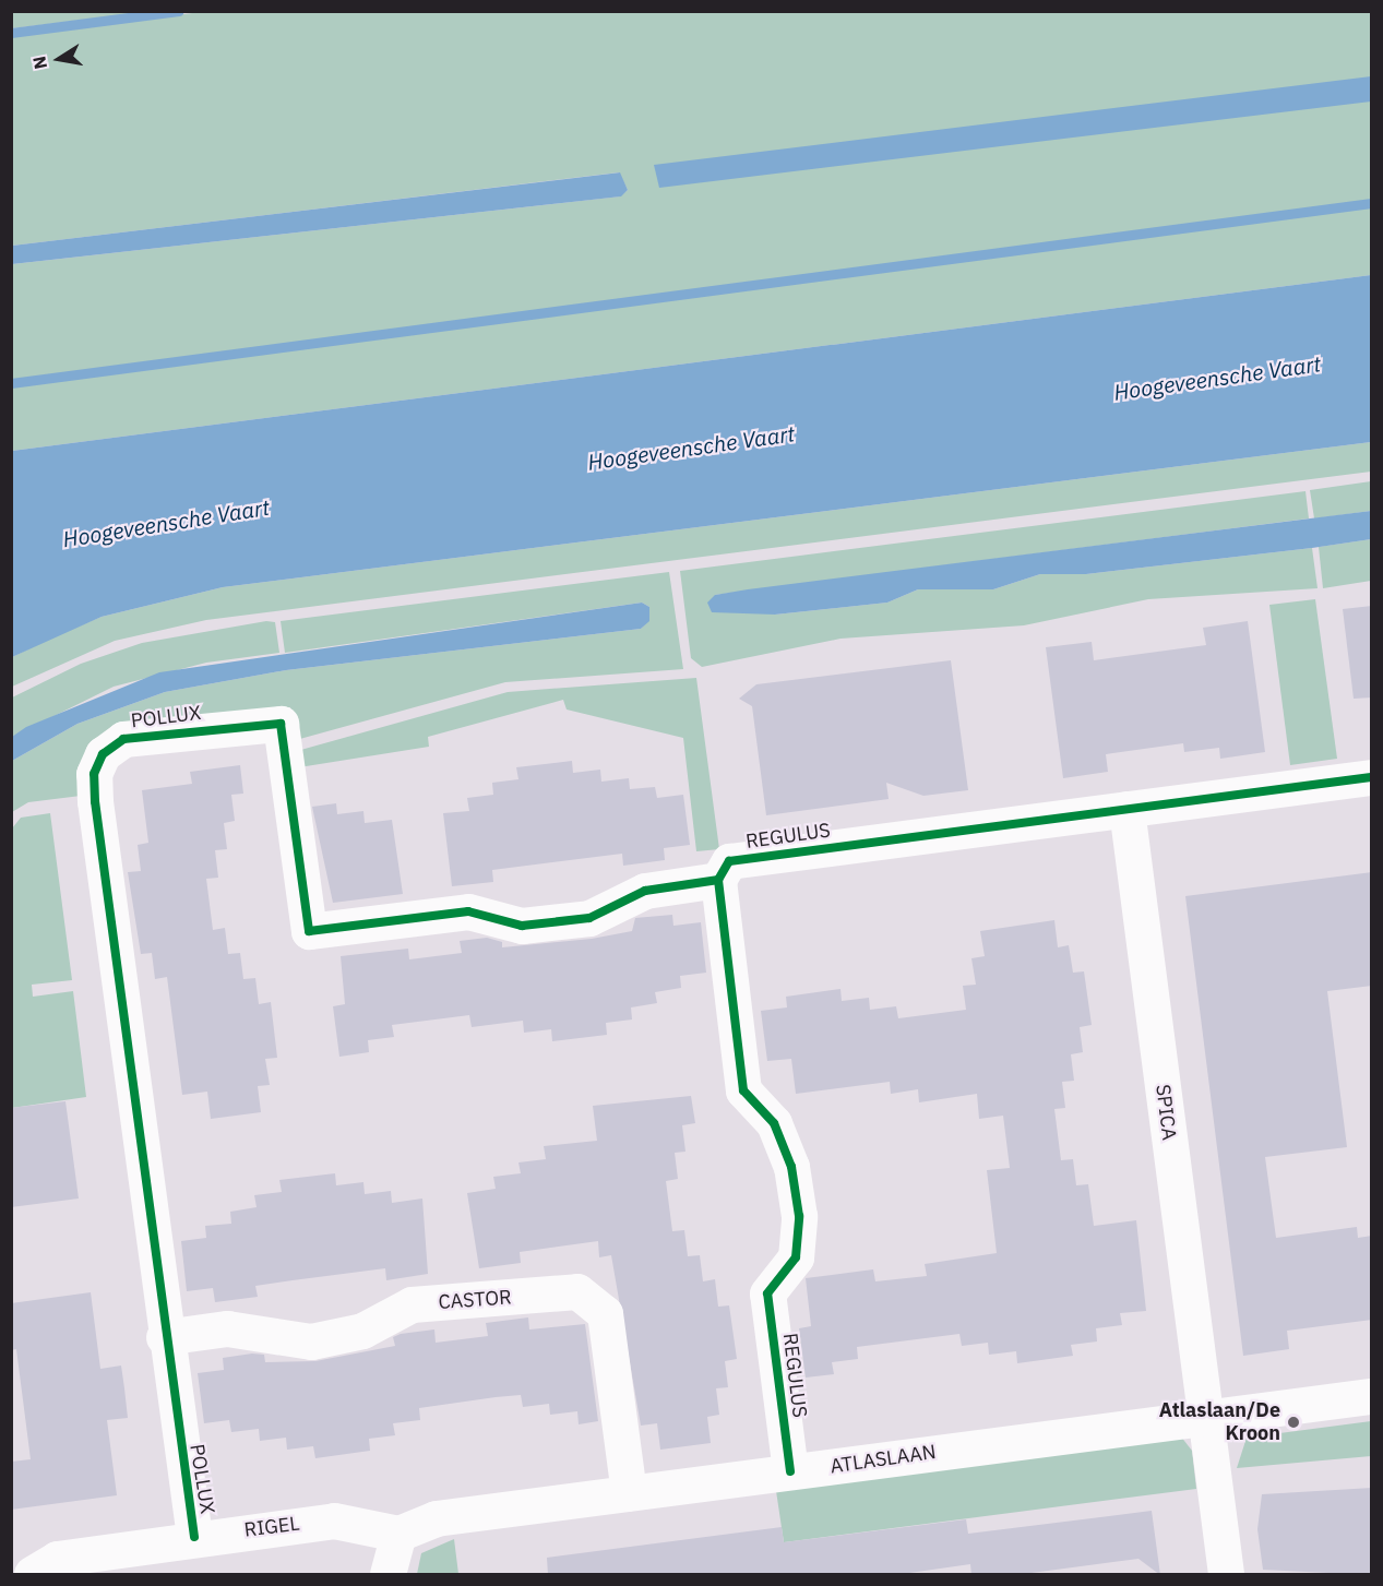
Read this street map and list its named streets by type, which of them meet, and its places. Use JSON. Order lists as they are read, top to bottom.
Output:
{
  "streets": {
    "street": [
      "POLLUX",
      "REGULUS",
      "SPICA",
      "CASTOR",
      "ATLASLAAN",
      "RIGEL"
    ]
  },
  "crossings": [
    ["POLLUX", "REGULUS"],
    ["POLLUX", "CASTOR"],
    ["POLLUX", "RIGEL"],
    ["REGULUS", "SPICA"],
    ["REGULUS", "ATLASLAAN"],
    ["SPICA", "ATLASLAAN"],
    ["CASTOR", "ATLASLAAN"],
    ["ATLASLAAN", "RIGEL"]
  ],
  "water": ["Hoogeveensche Vaart"],
  "places": ["Atlaslaan/De Kroon"],
  "north": "left"
}
